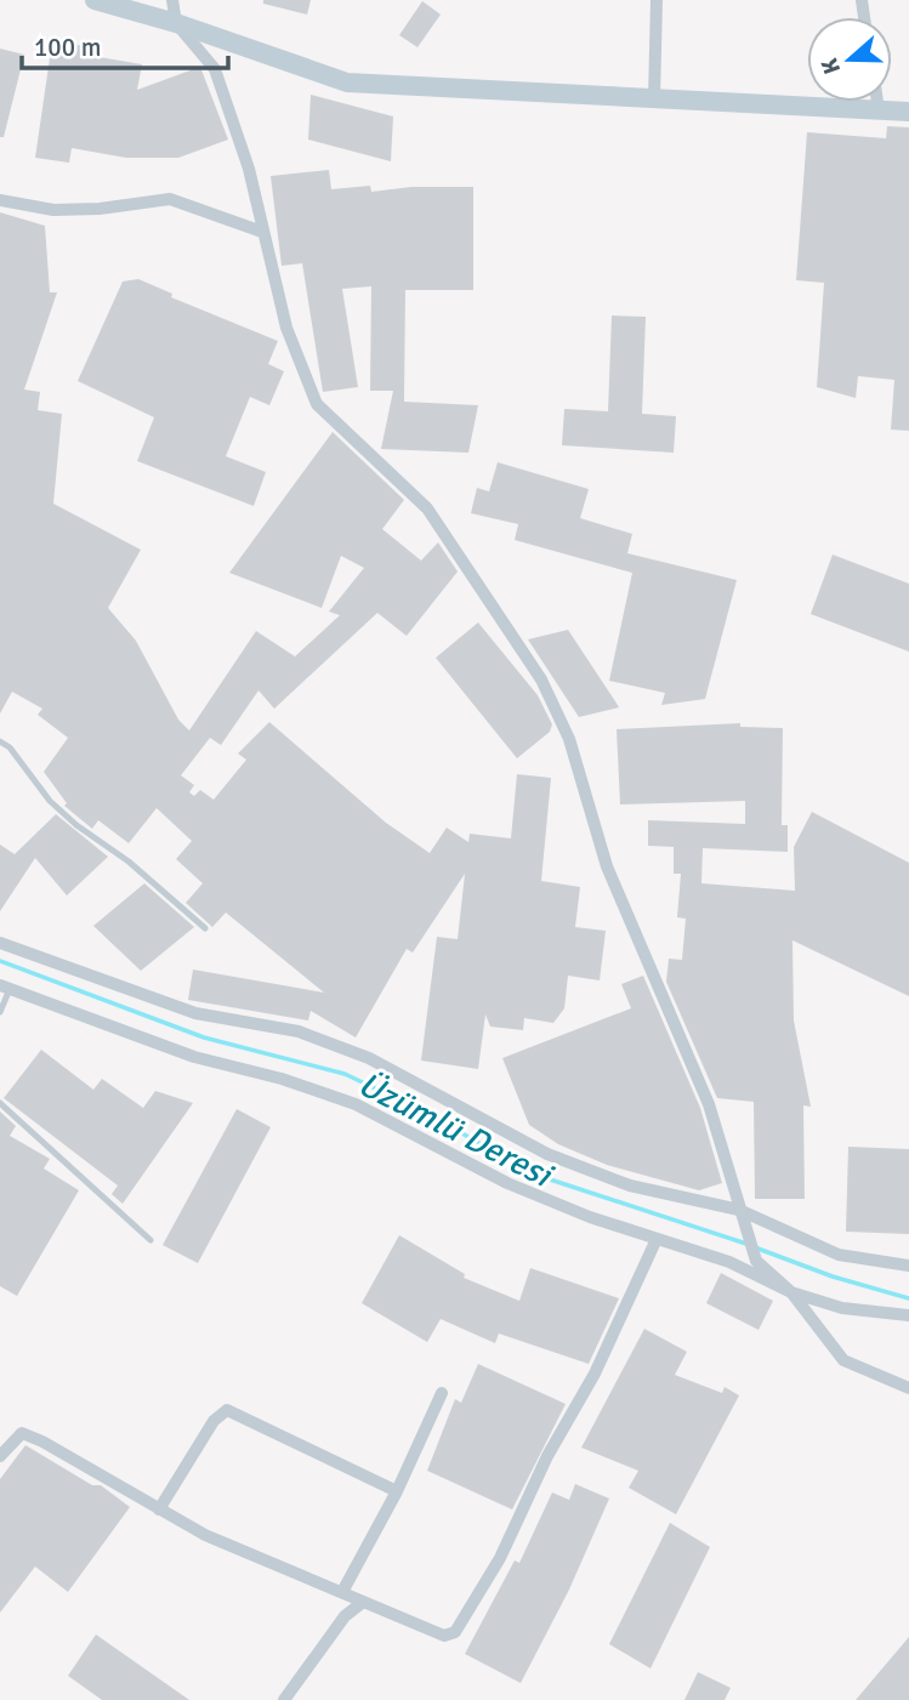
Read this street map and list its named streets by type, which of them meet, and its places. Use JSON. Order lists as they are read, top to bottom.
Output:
{
  "water": ["Üzümlü Deresi"],
  "scale_bar": "100 m",
  "north": "left"
}
